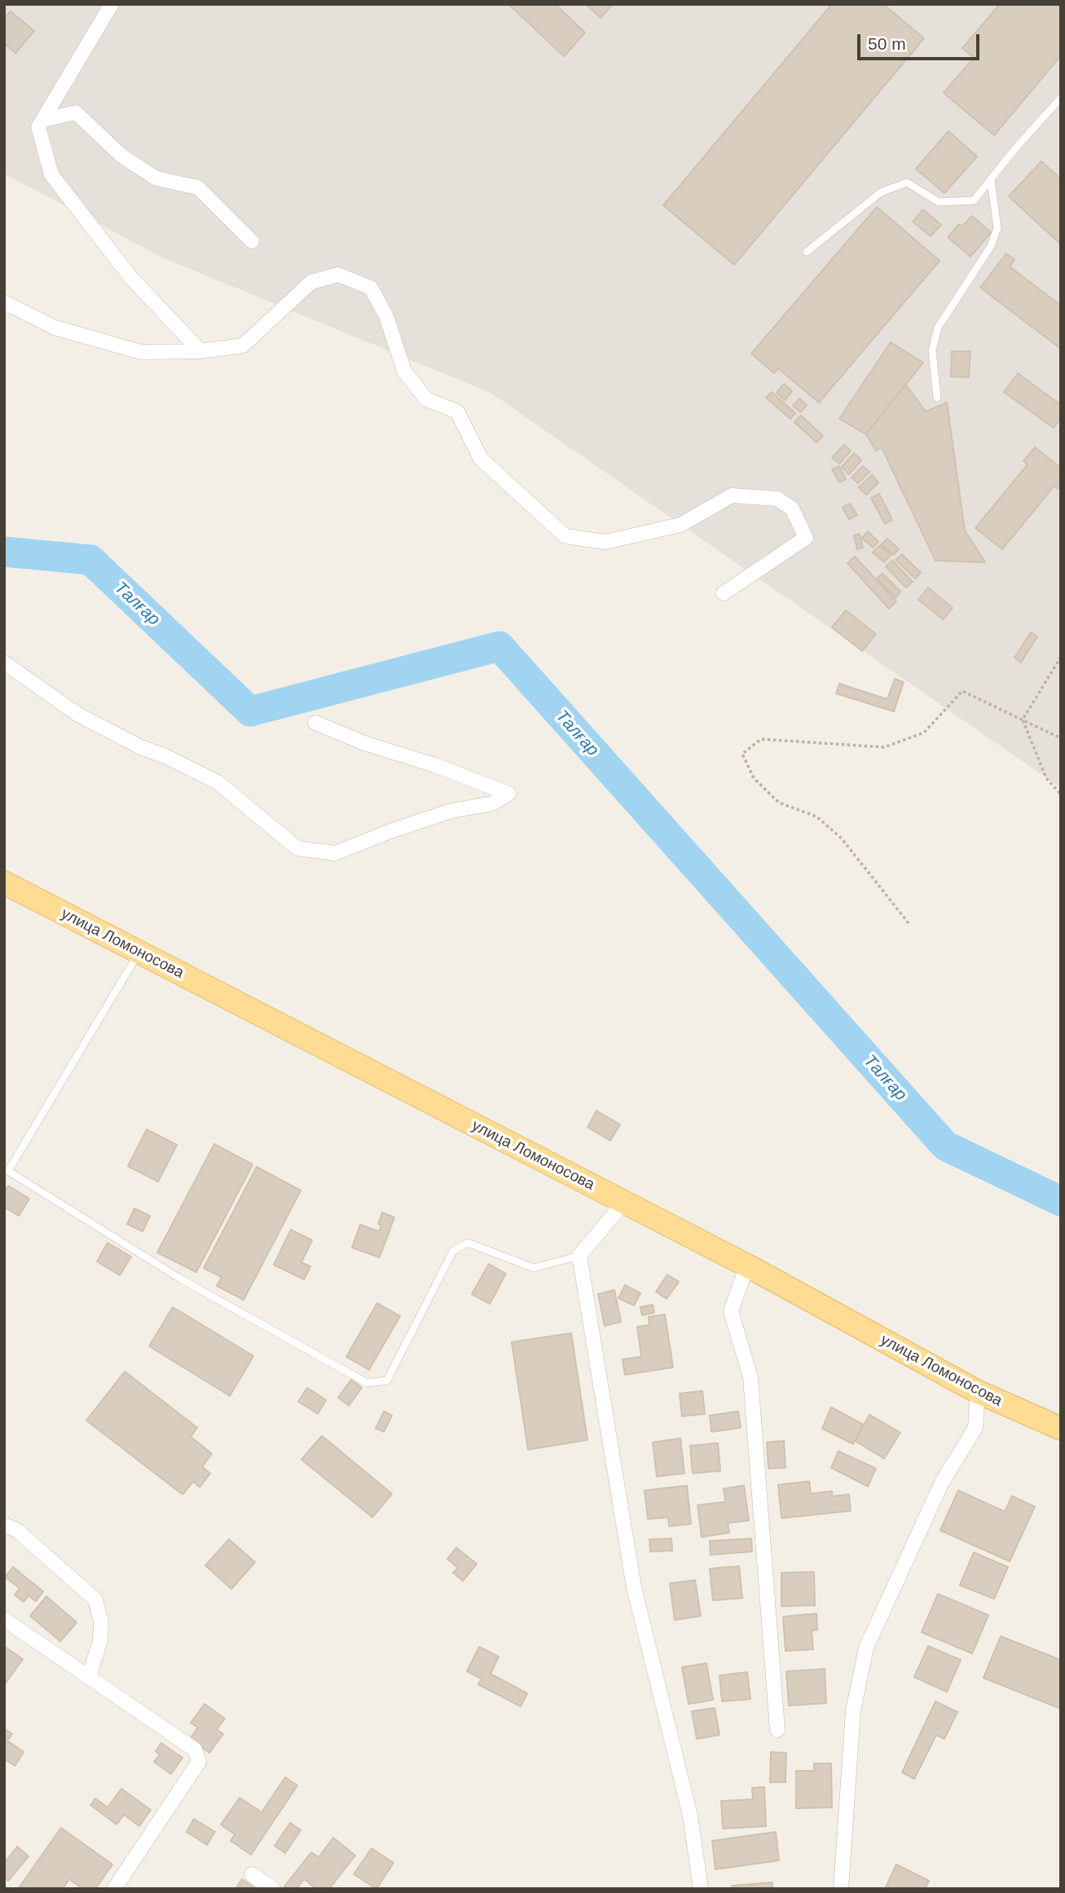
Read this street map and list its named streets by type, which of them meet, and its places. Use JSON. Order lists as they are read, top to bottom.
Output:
{
  "streets": {
    "main road": ["улица Ломоносова"]
  },
  "water": ["Талғар"],
  "scale_bar": "50 m"
}
